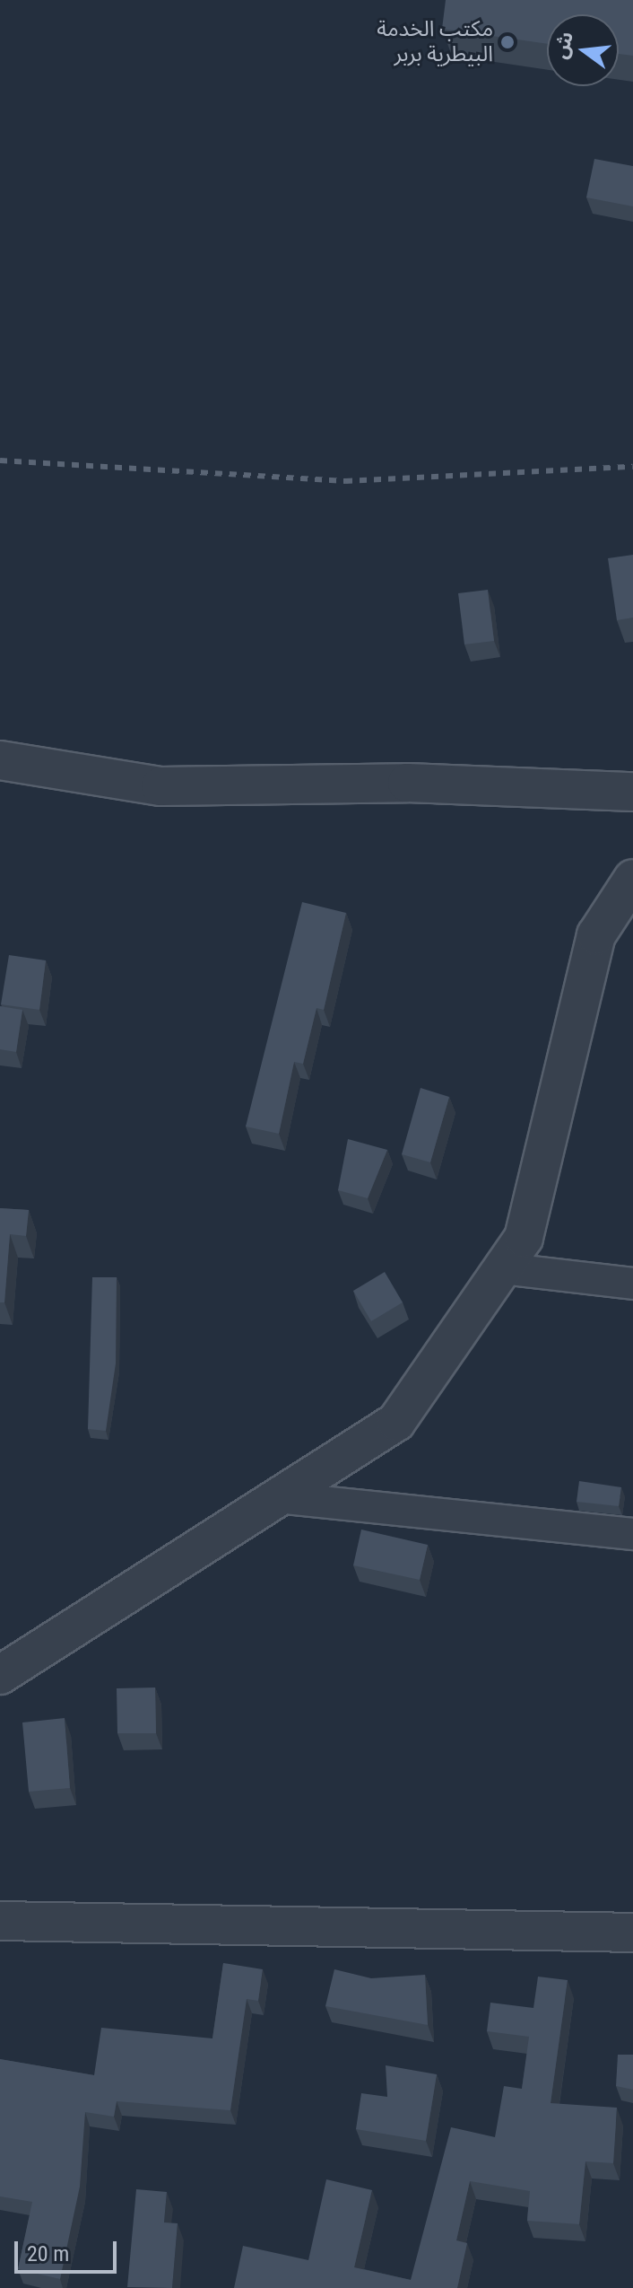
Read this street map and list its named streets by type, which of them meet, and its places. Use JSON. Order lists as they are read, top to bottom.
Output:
{
  "places": ["مكتب الخدمة البيطرية بربر"],
  "scale_bar": "20 m",
  "north": "left"
}
